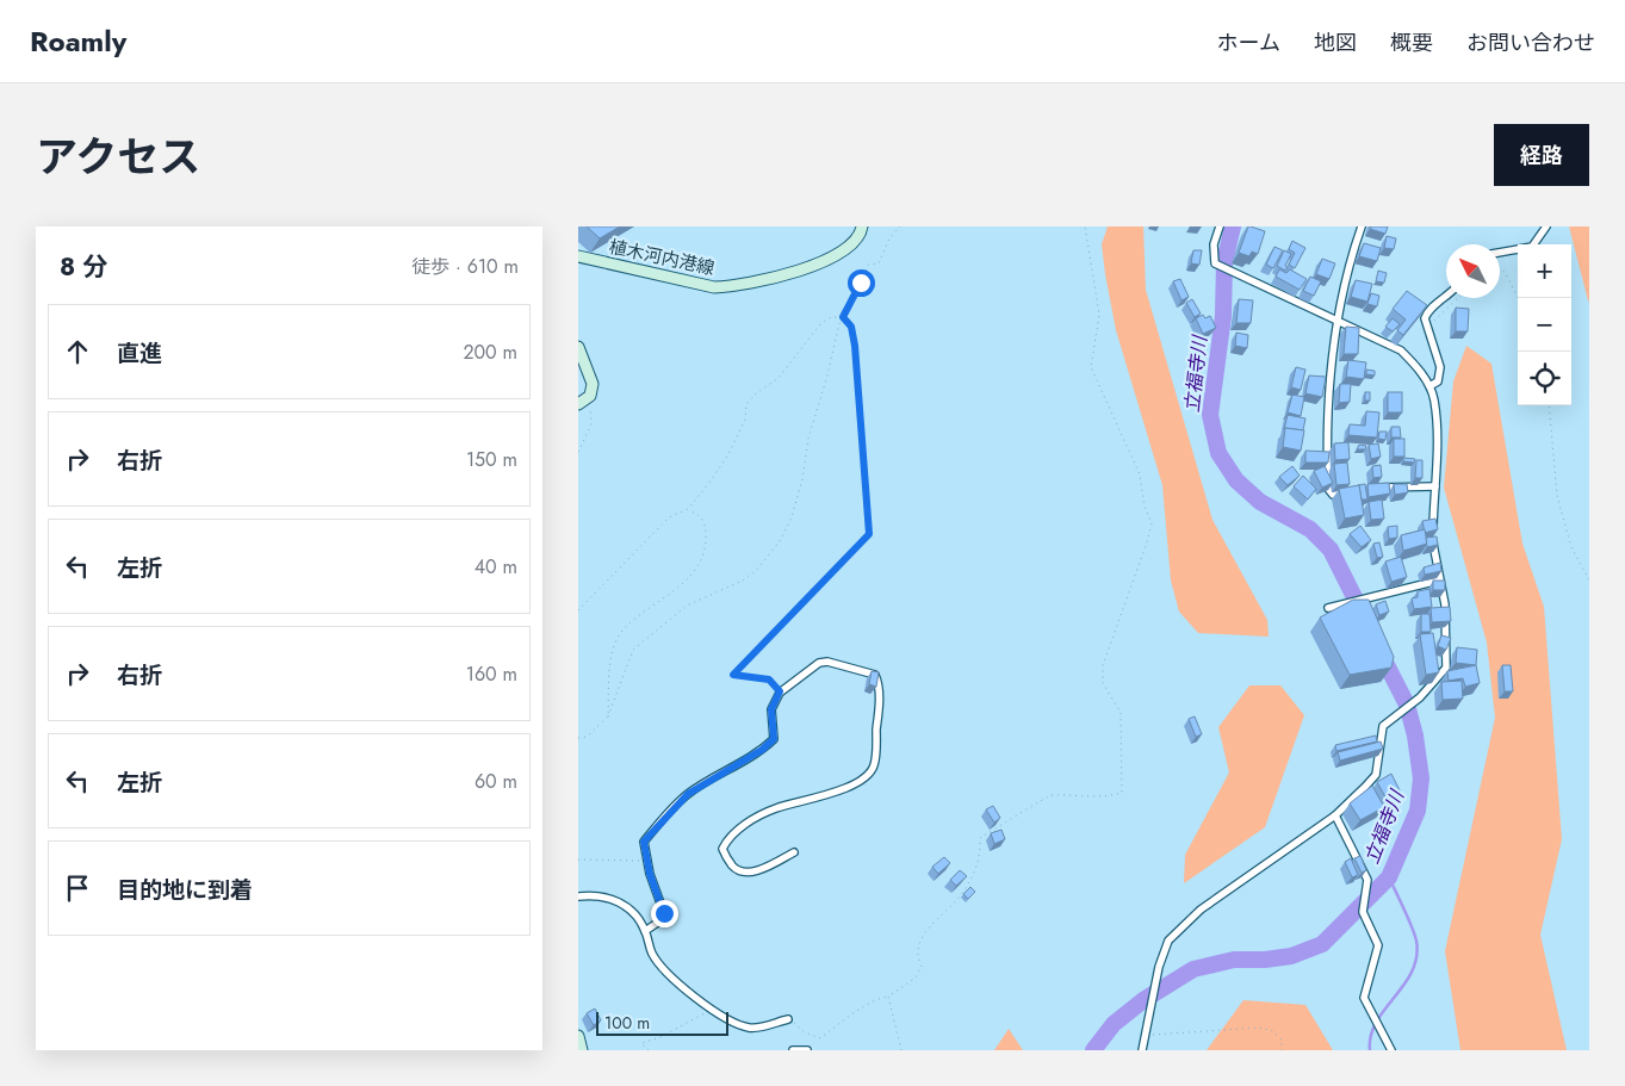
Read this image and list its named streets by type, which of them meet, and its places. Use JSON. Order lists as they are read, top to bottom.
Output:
{
  "streets": {
    "main road": ["植木河内港線"]
  },
  "water": ["立福寺川"],
  "scale_bar": "100 m",
  "north": "top left",
  "page": {
    "header": "Roamly",
    "nav": [
      "ホーム",
      "地図",
      "概要",
      "お問い合わせ"
    ],
    "title": "アクセス",
    "buttons": "経路",
    "heading": ["8 分", "徒歩 · 610 m"],
    "map_buttons": ["+", "−"],
    "list": [
      ["直進", "200 m"],
      ["右折", "150 m"],
      ["左折", "40 m"],
      ["右折", "160 m"],
      ["左折", "60 m"],
      "目的地に到着"
    ],
    "scale": "100 m"
  }
}
